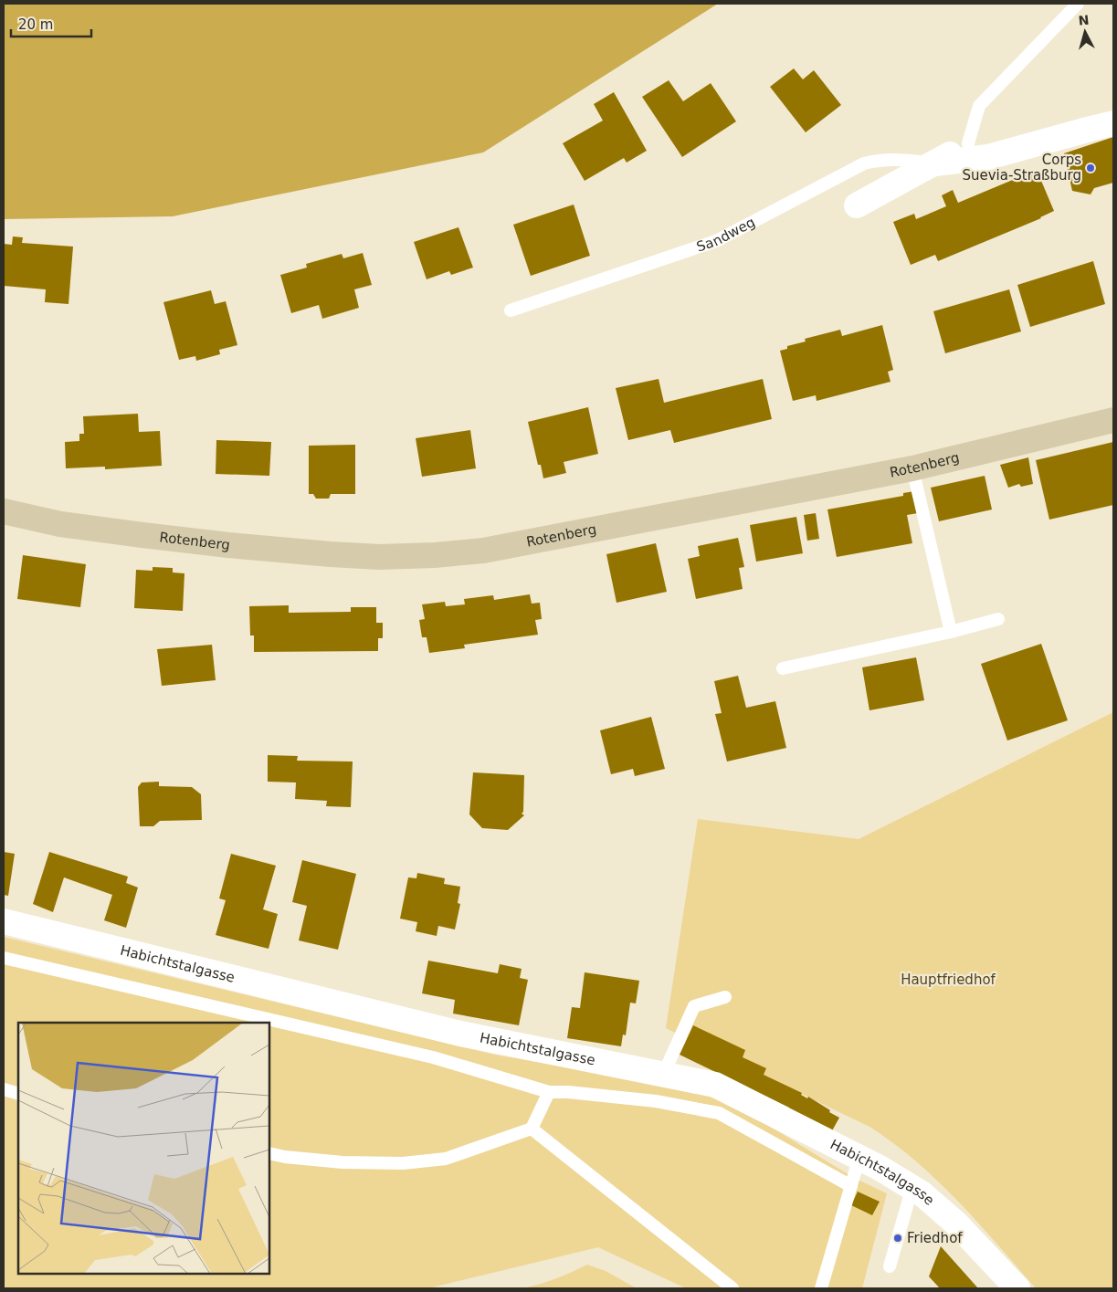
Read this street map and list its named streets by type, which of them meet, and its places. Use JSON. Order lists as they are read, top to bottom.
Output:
{
  "streets": {
    "street": ["Rotenberg", "Habichtstalgasse"],
    "lane": ["Sandweg"]
  },
  "parks": ["Hauptfriedhof"],
  "places": ["Corps Suevia-Straßburg", "Friedhof"],
  "scale_bar": "20 m",
  "north": "top"
}
